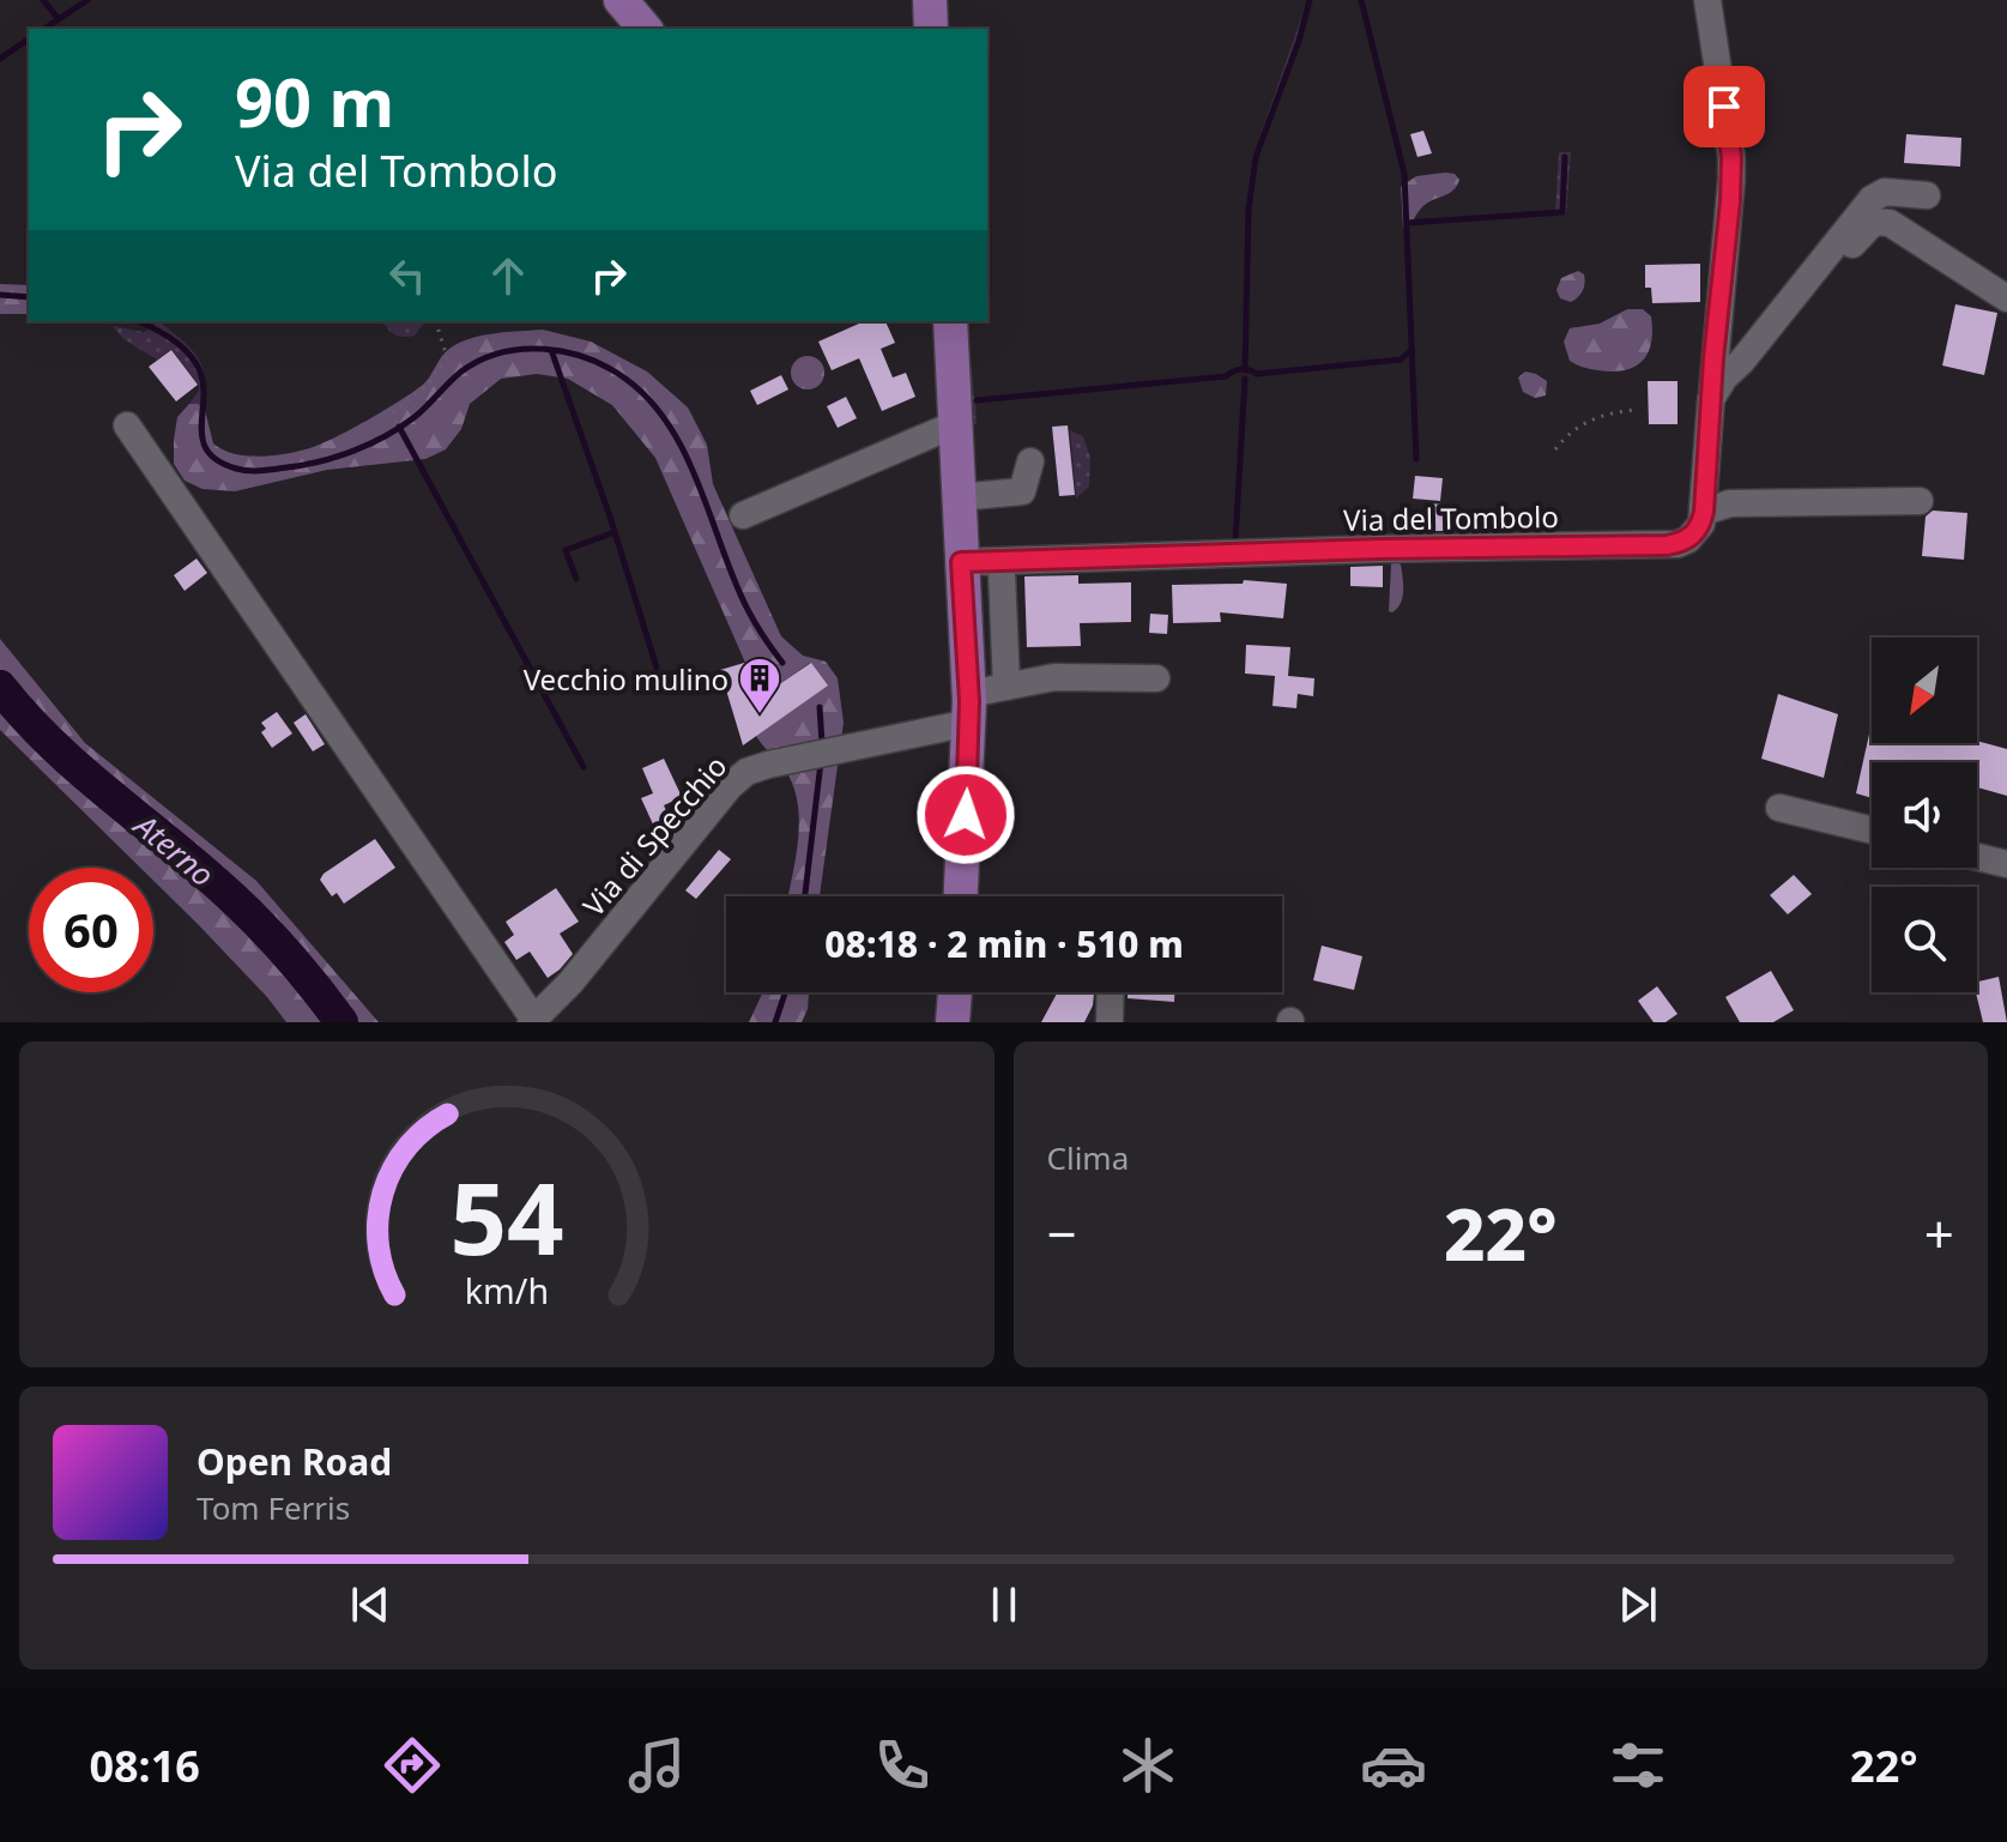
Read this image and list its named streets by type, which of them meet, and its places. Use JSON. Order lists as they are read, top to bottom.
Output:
{
  "streets": {
    "street": ["Via del Tombolo", "Via di Specchio"]
  },
  "water": ["Aterno"],
  "places": {
    "building": ["Vecchio mulino"]
  },
  "north": "bottom left",
  "page": {
    "turn": ["90 m", "Via del Tombolo"],
    "limit": "60",
    "trip": "08:18 · 2 min · 510 m",
    "tile": "Clima",
    "heat": ["−", "22°", "+"],
    "song": ["Open Road", "Tom Ferris"],
    "tabs": ["08:16", "22°"],
    "gauge": ["54", "km/h"]
  }
}
